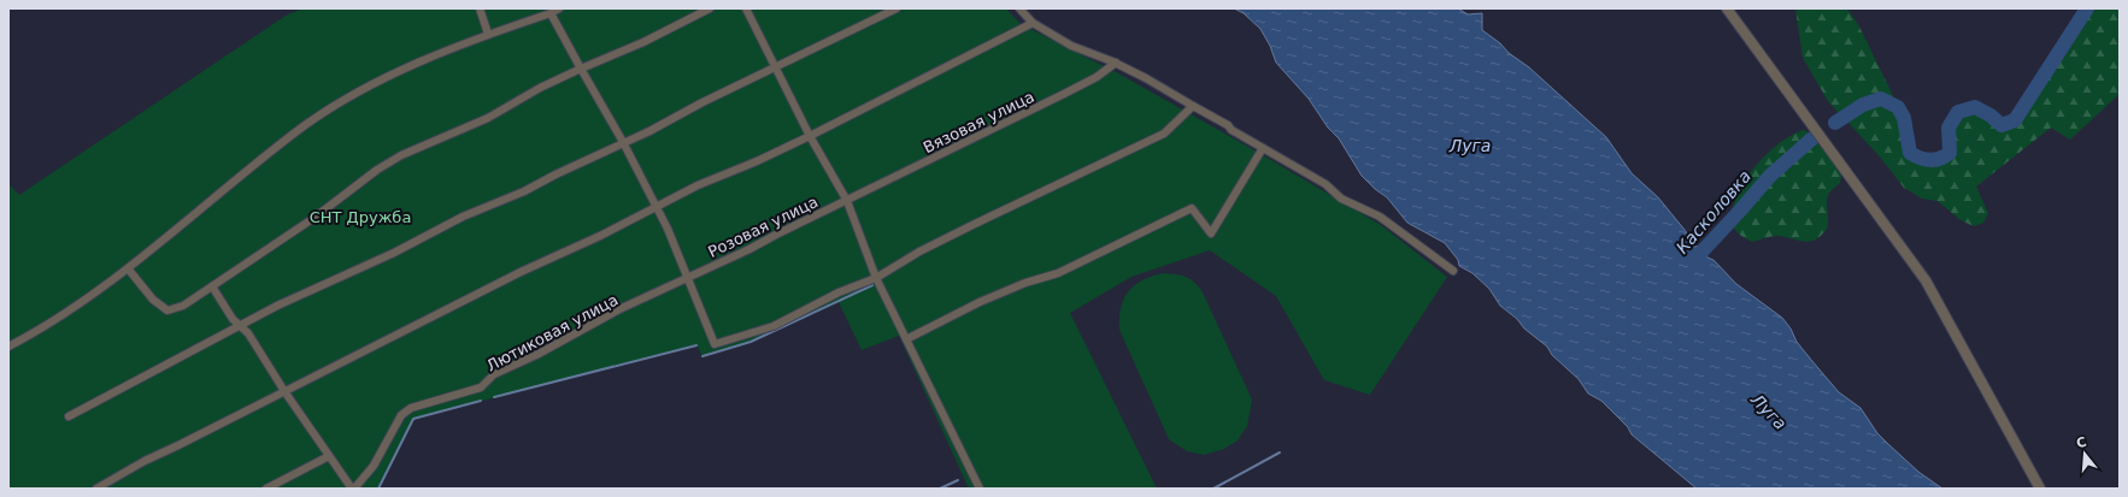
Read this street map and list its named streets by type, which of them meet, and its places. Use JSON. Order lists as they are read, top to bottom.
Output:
{
  "streets": {
    "street": ["Вязовая улица", "Розовая улица", "Лютиковая улица"]
  },
  "crossings": [
    ["Вязовая улица", "Розовая улица"],
    ["Розовая улица", "Лютиковая улица"]
  ],
  "water": ["Луга", "Касколовка"],
  "parks": ["СНТ Дружба"],
  "north": "top"
}
